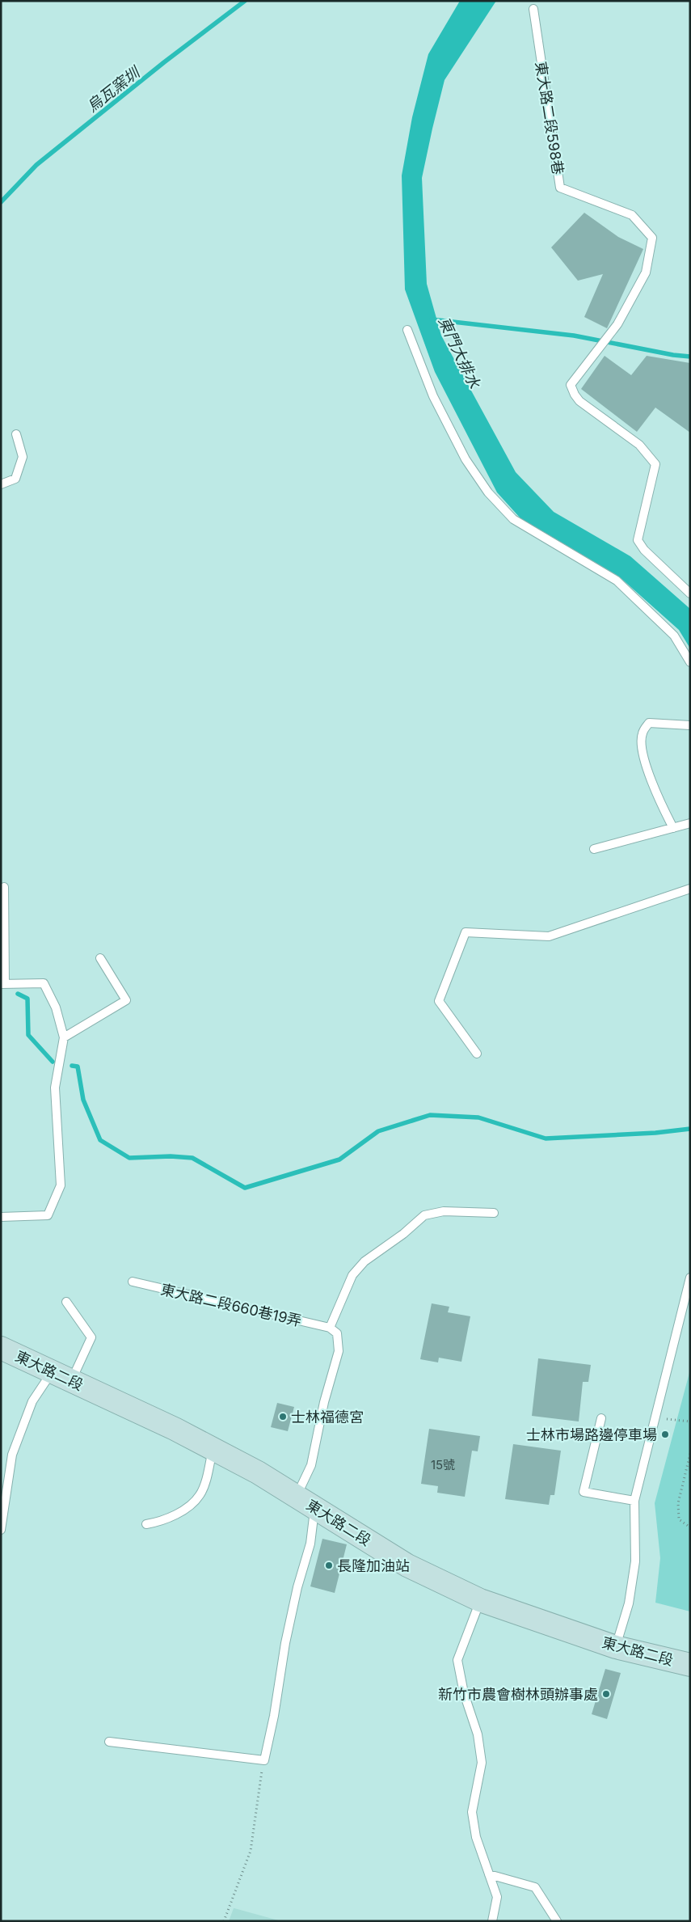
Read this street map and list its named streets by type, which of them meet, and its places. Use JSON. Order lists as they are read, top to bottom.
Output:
{
  "streets": {
    "main road": ["東大路二段"],
    "lane": ["東大路二段598巷", "東大路二段660巷19弄"]
  },
  "water": ["烏瓦窯圳", "東門大排水"],
  "places": [
    "士林福德宮",
    "士林市場路邊停車場",
    "長隆加油站",
    "新竹市農會樹林頭辦事處"
  ],
  "house_numbers": ["15號"]
}
